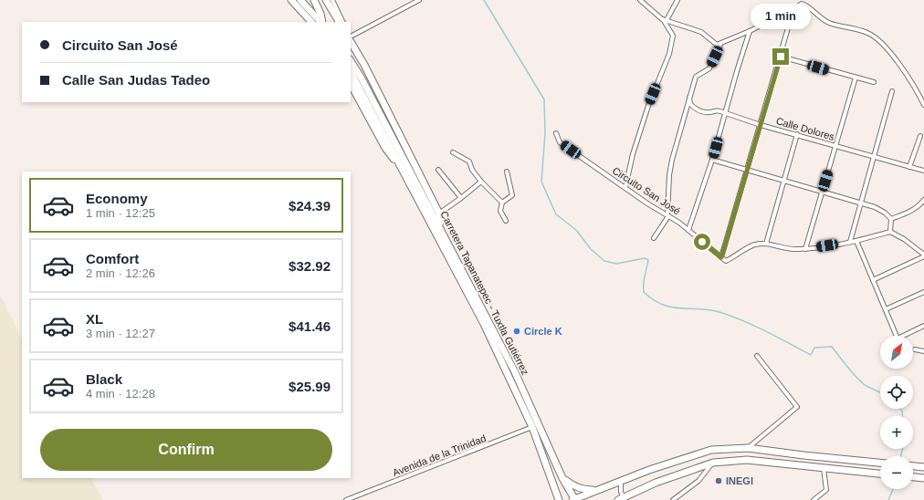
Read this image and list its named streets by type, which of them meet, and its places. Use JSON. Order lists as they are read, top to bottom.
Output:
{
  "streets": {
    "highway": ["Carretera Tapanatepec - Tuxtla Gutiérrez"],
    "street": ["Calle Dolores", "Circuito San José", "Avenida de la Trinidad"]
  },
  "crossings": [
    ["Carretera Tapanatepec - Tuxtla Gutiérrez", "Avenida de la Trinidad"]
  ],
  "places": ["Circle K", "INEGI"],
  "north": "top right",
  "page": {
    "bubble": "1 min",
    "banner": ["Circuito San José", "Calle San Judas Tadeo"],
    "list": [
      {
        "name": "Economy",
        "note": "1 min · 12:25",
        "value": "$24.39"
      },
      {
        "name": "Comfort",
        "note": "2 min · 12:26",
        "value": "$32.92"
      },
      {
        "name": "XL",
        "note": "3 min · 12:27",
        "value": "$41.46"
      },
      {
        "name": "Black",
        "note": "4 min · 12:28",
        "value": "$25.99"
      }
    ],
    "map_buttons": ["+", "−"],
    "buttons": "Confirm"
  }
}
